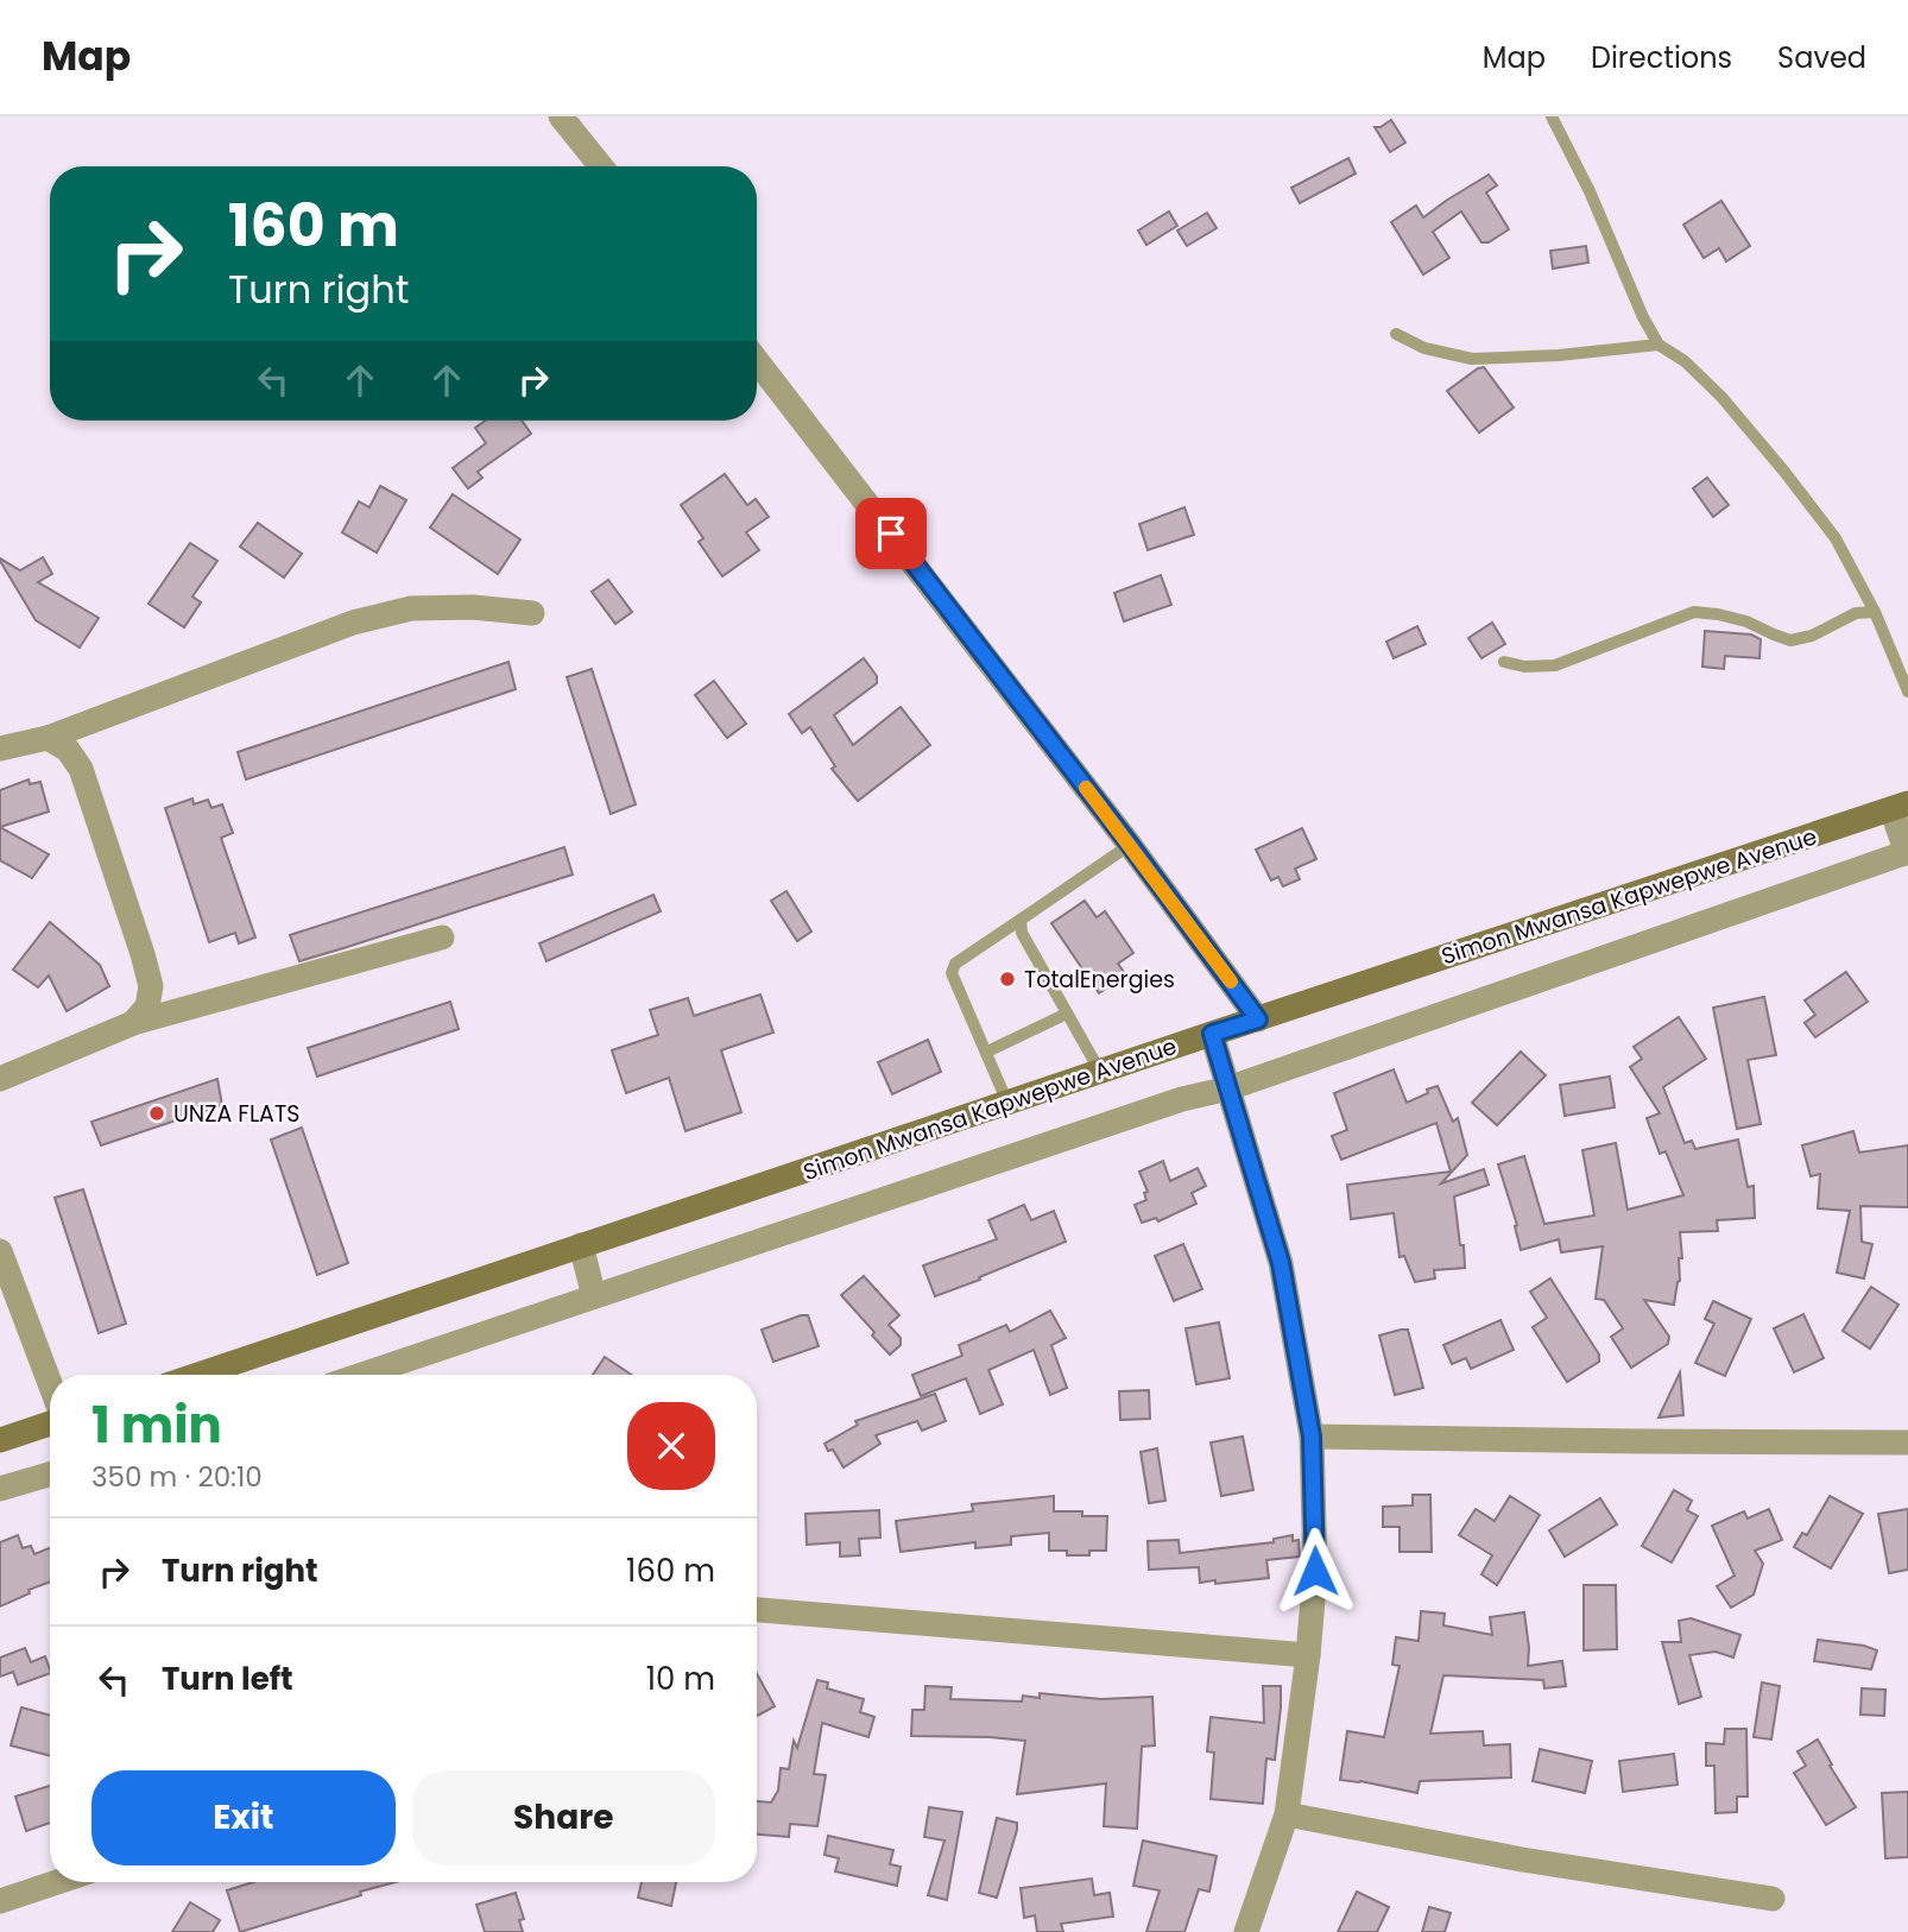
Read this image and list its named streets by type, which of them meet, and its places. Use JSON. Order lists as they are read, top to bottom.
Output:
{
  "streets": {
    "main road": ["Simon Mwansa Kapwepwe Avenue"]
  },
  "places": ["TotalEnergies", "UNZA FLATS"],
  "page": {
    "header": "Map",
    "nav": ["Map", "Directions", "Saved"],
    "turn": ["160 m", "Turn right"],
    "heading": ["1 min", "350 m · 20:10"],
    "list": [
      {
        "name": "Turn right",
        "value": "160 m"
      },
      {
        "name": "Turn left",
        "value": "10 m"
      }
    ],
    "buttons": ["Exit", "Share"]
  }
}
